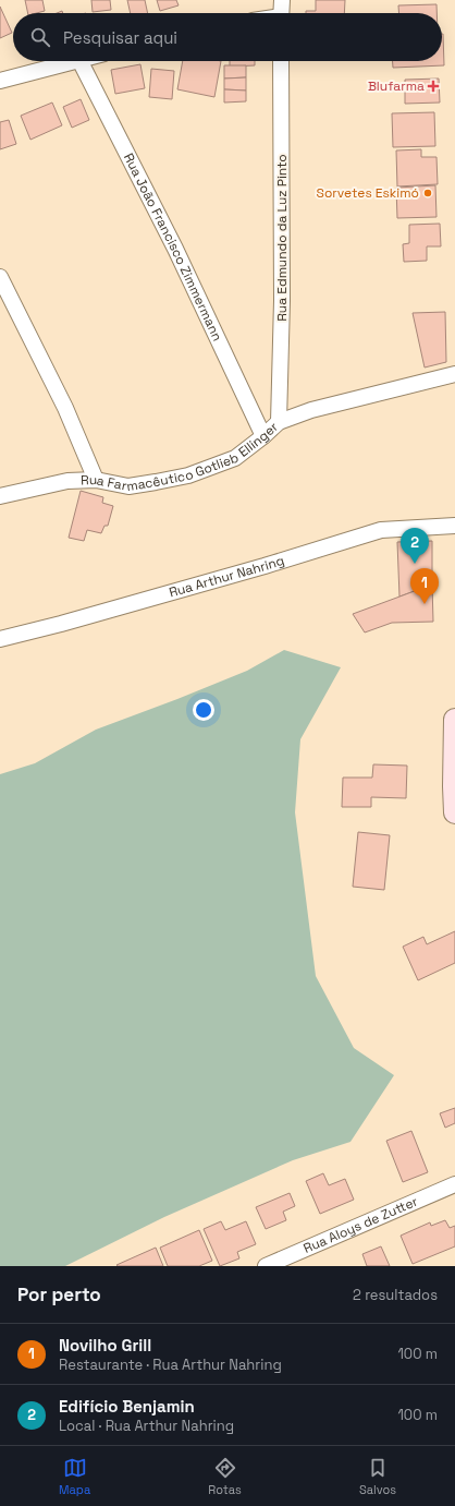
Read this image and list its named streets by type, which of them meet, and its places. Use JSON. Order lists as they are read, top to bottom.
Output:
{
  "streets": {
    "street": [
      "Rua Edmundo da Luz Pinto",
      "Rua João Francisco Zimmermann",
      "Rua Farmacêutico Gotlieb Ellinger",
      "Rua Arthur Nahring",
      "Rua Aloys de Zutter"
    ]
  },
  "crossings": [
    ["Rua Edmundo da Luz Pinto", "Rua Farmacêutico Gotlieb Ellinger"],
    ["Rua João Francisco Zimmermann", "Rua Farmacêutico Gotlieb Ellinger"]
  ],
  "places": {
    "health": ["Blufarma"],
    "other": ["Sorvetes Eskimó"]
  },
  "page": {
    "search": "Pesquisar aqui",
    "pins": ["2", "1"],
    "heading": ["Por perto", "2 resultados"],
    "list": [
      {
        "mark": "1",
        "name": "Novilho Grill",
        "note": "Restaurante · Rua Arthur Nahring",
        "value": "100 m"
      },
      {
        "mark": "2",
        "name": "Edifício Benjamin",
        "note": "Local · Rua Arthur Nahring",
        "value": "100 m"
      }
    ],
    "nav": ["Mapa", "Rotas", "Salvos"]
  }
}
